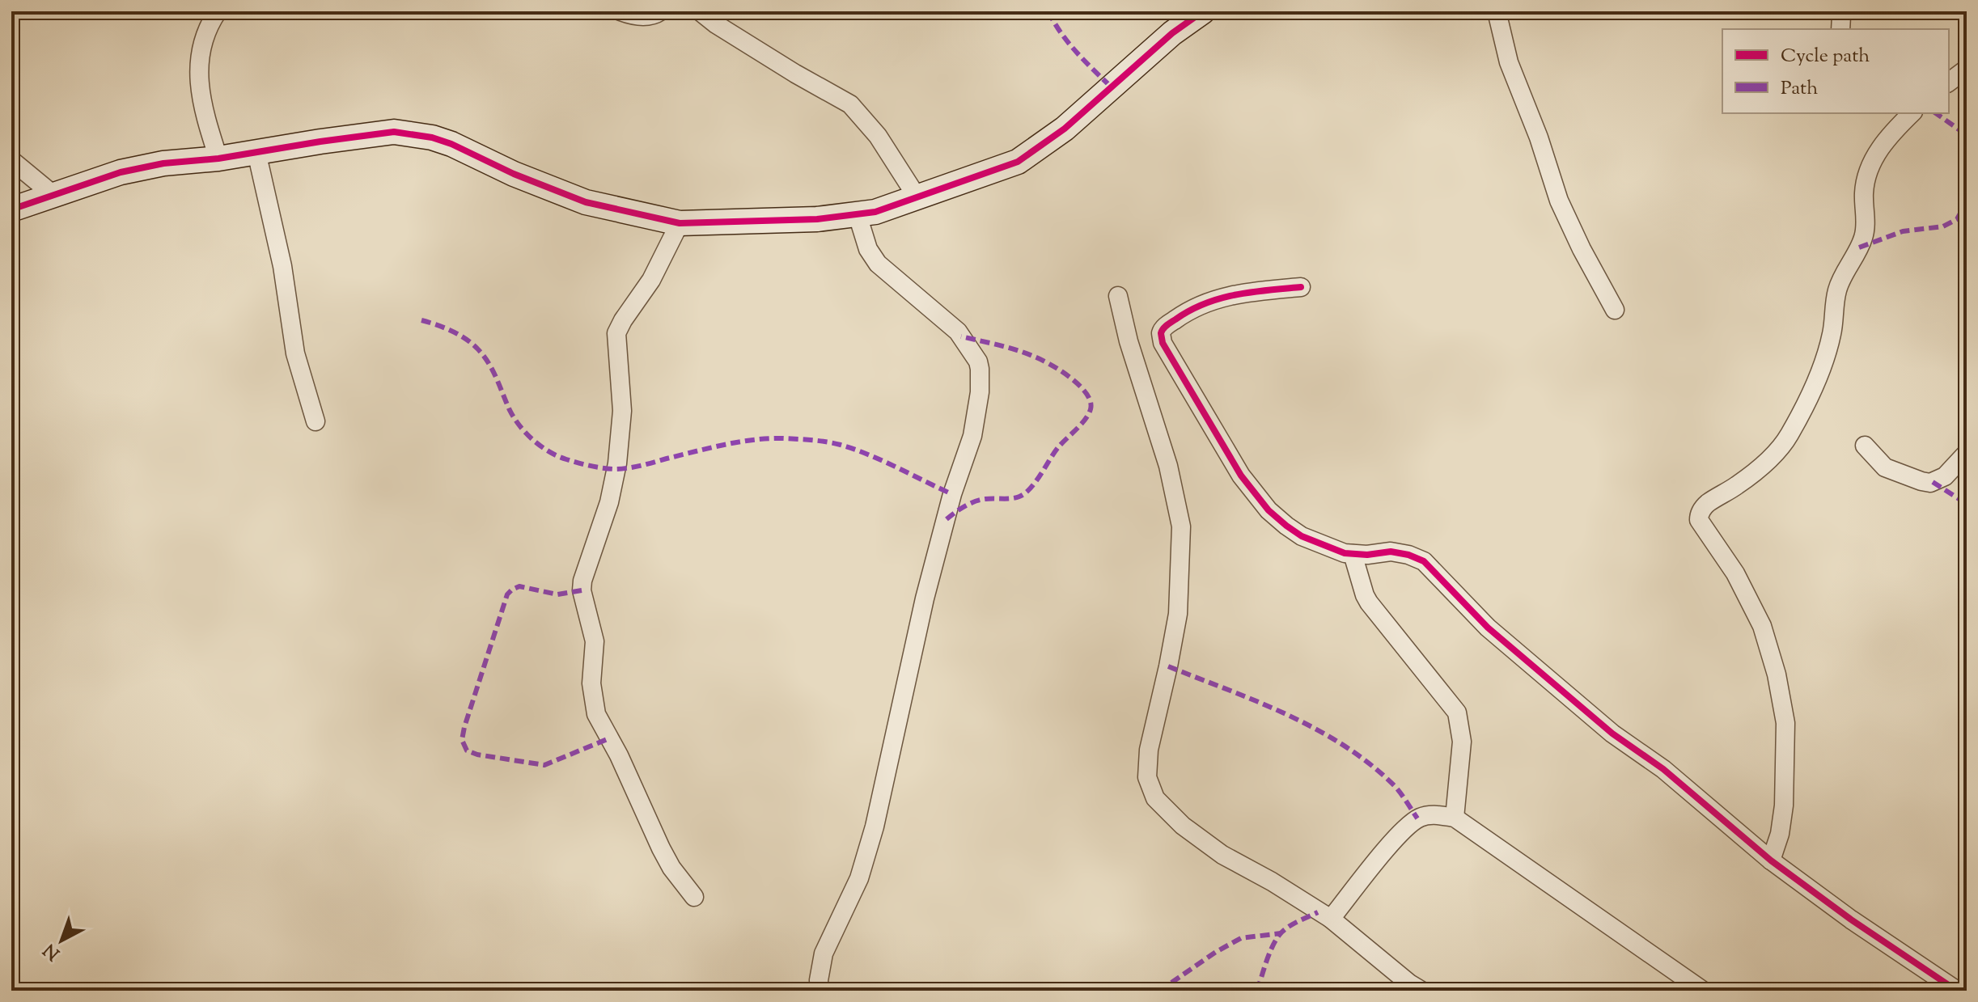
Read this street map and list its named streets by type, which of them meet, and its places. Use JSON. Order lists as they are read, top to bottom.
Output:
{
  "legend": ["Cycle path", "Path"],
  "north": "bottom left"
}
